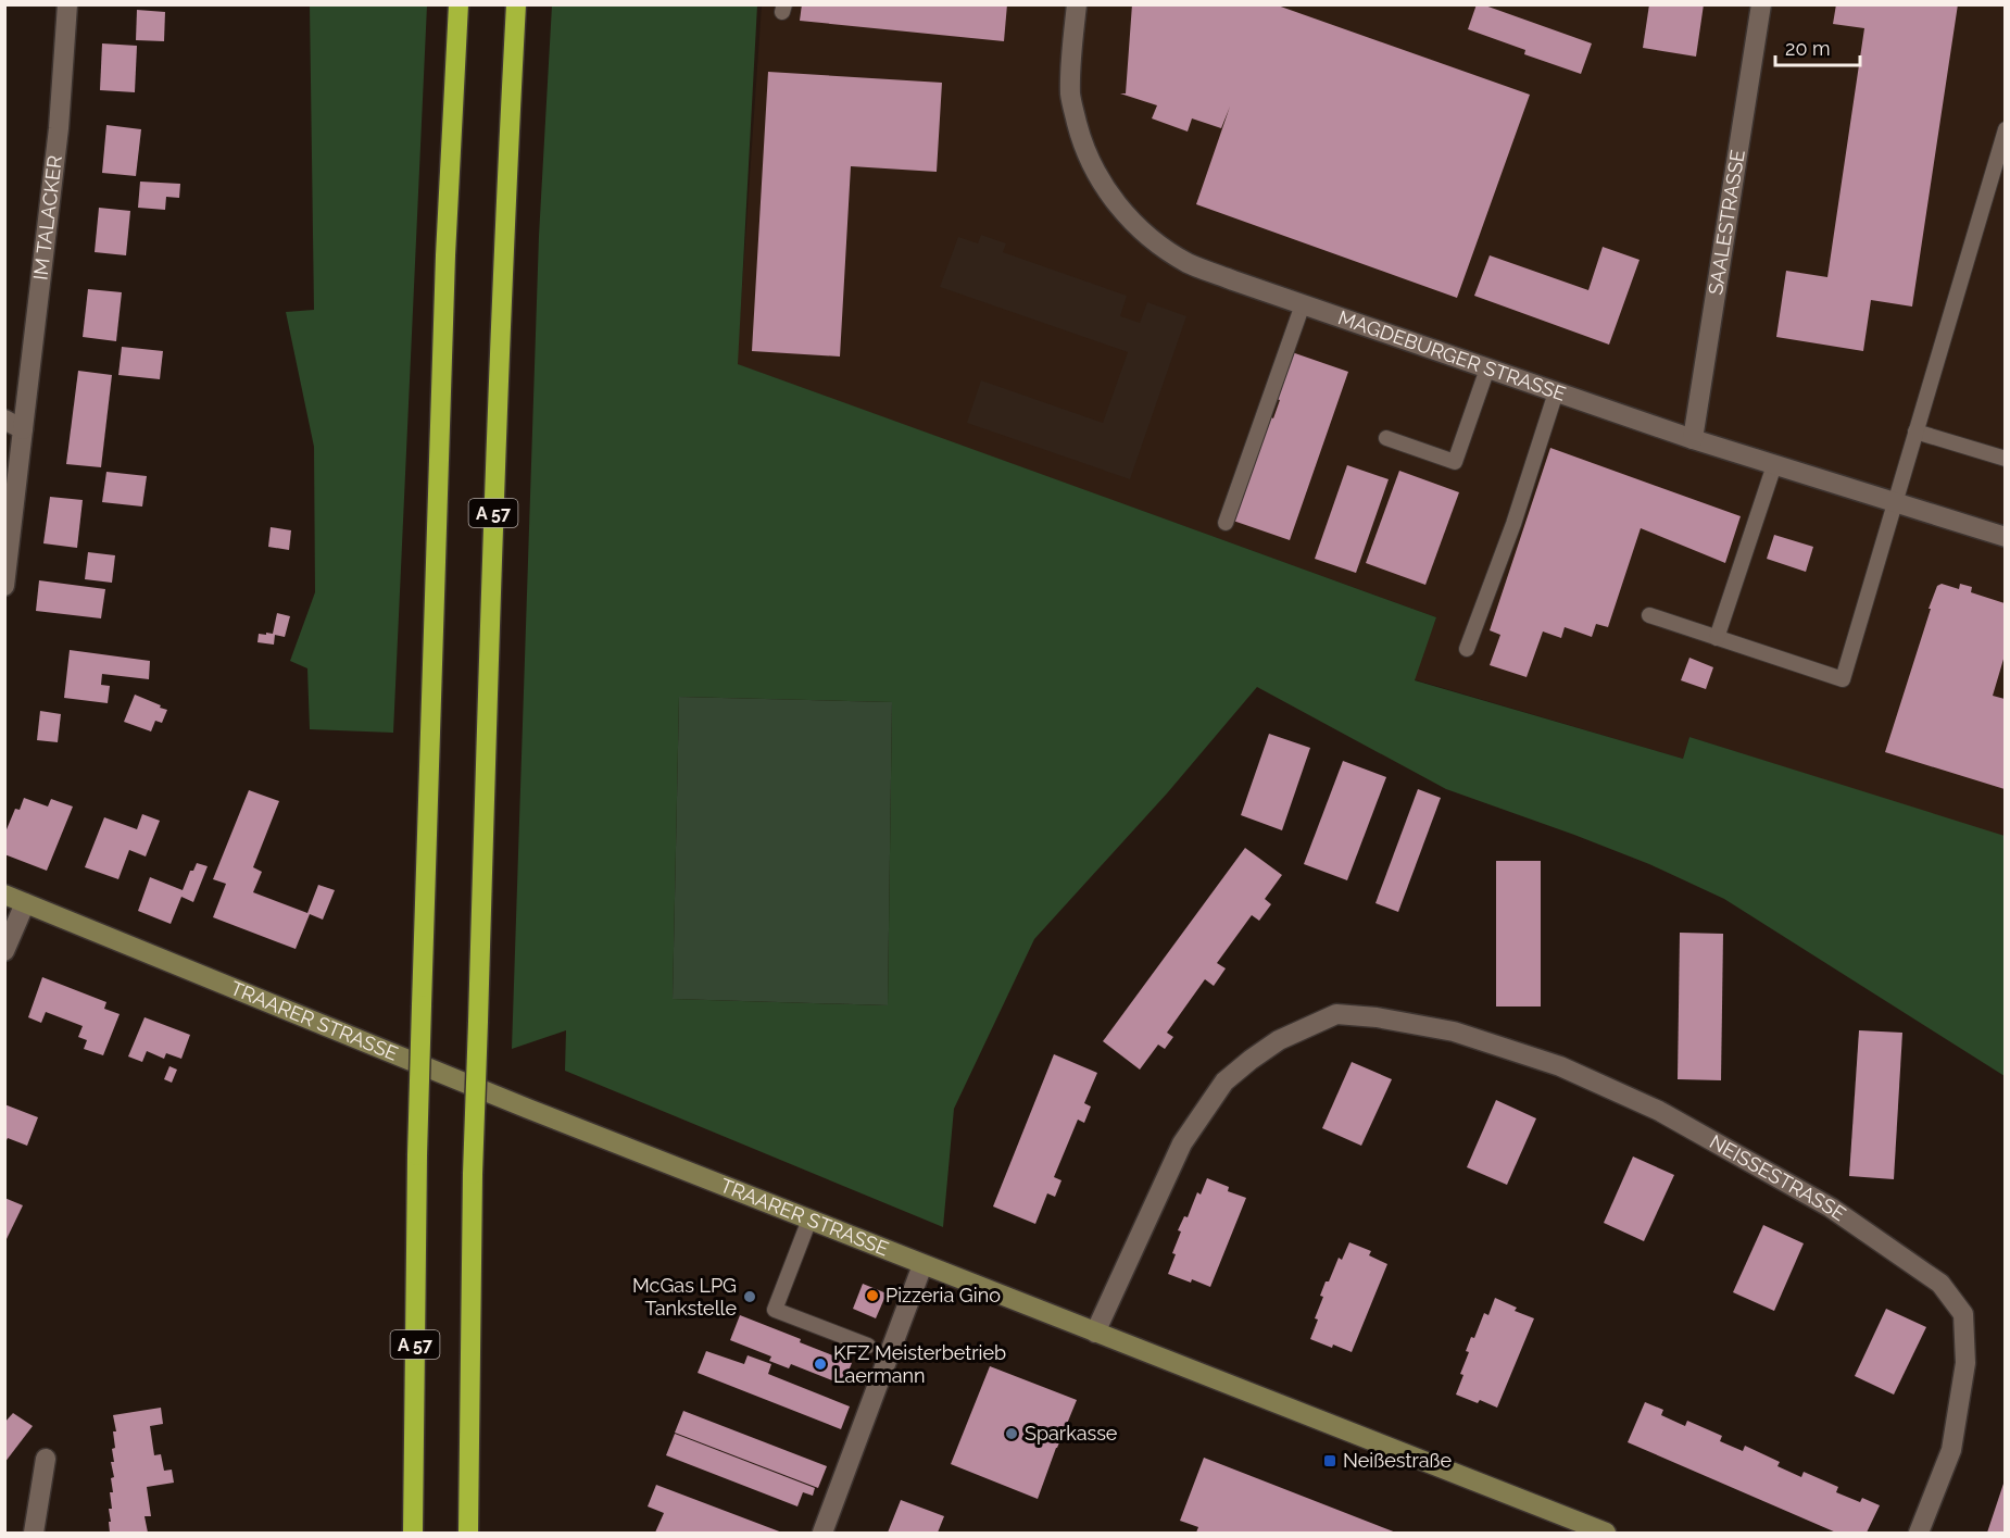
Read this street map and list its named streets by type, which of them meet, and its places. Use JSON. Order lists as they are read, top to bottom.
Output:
{
  "streets": {
    "highway": ["A 57"],
    "street": [
      "IM TALACKER",
      "SAALESTRASSE",
      "MAGDEBURGER STRASSE",
      "TRAARER STRASSE",
      "NEISSESTRASSE"
    ]
  },
  "crossings": [
    ["SAALESTRASSE", "MAGDEBURGER STRASSE"],
    ["TRAARER STRASSE", "NEISSESTRASSE"]
  ],
  "places": {
    "other": [
      "Pizzeria Gino",
      "McGas LPG Tankstelle",
      "KFZ Meisterbetrieb Laermann",
      "Sparkasse"
    ],
    "transit": ["Neißestraße"]
  },
  "scale_bar": "20 m"
}
